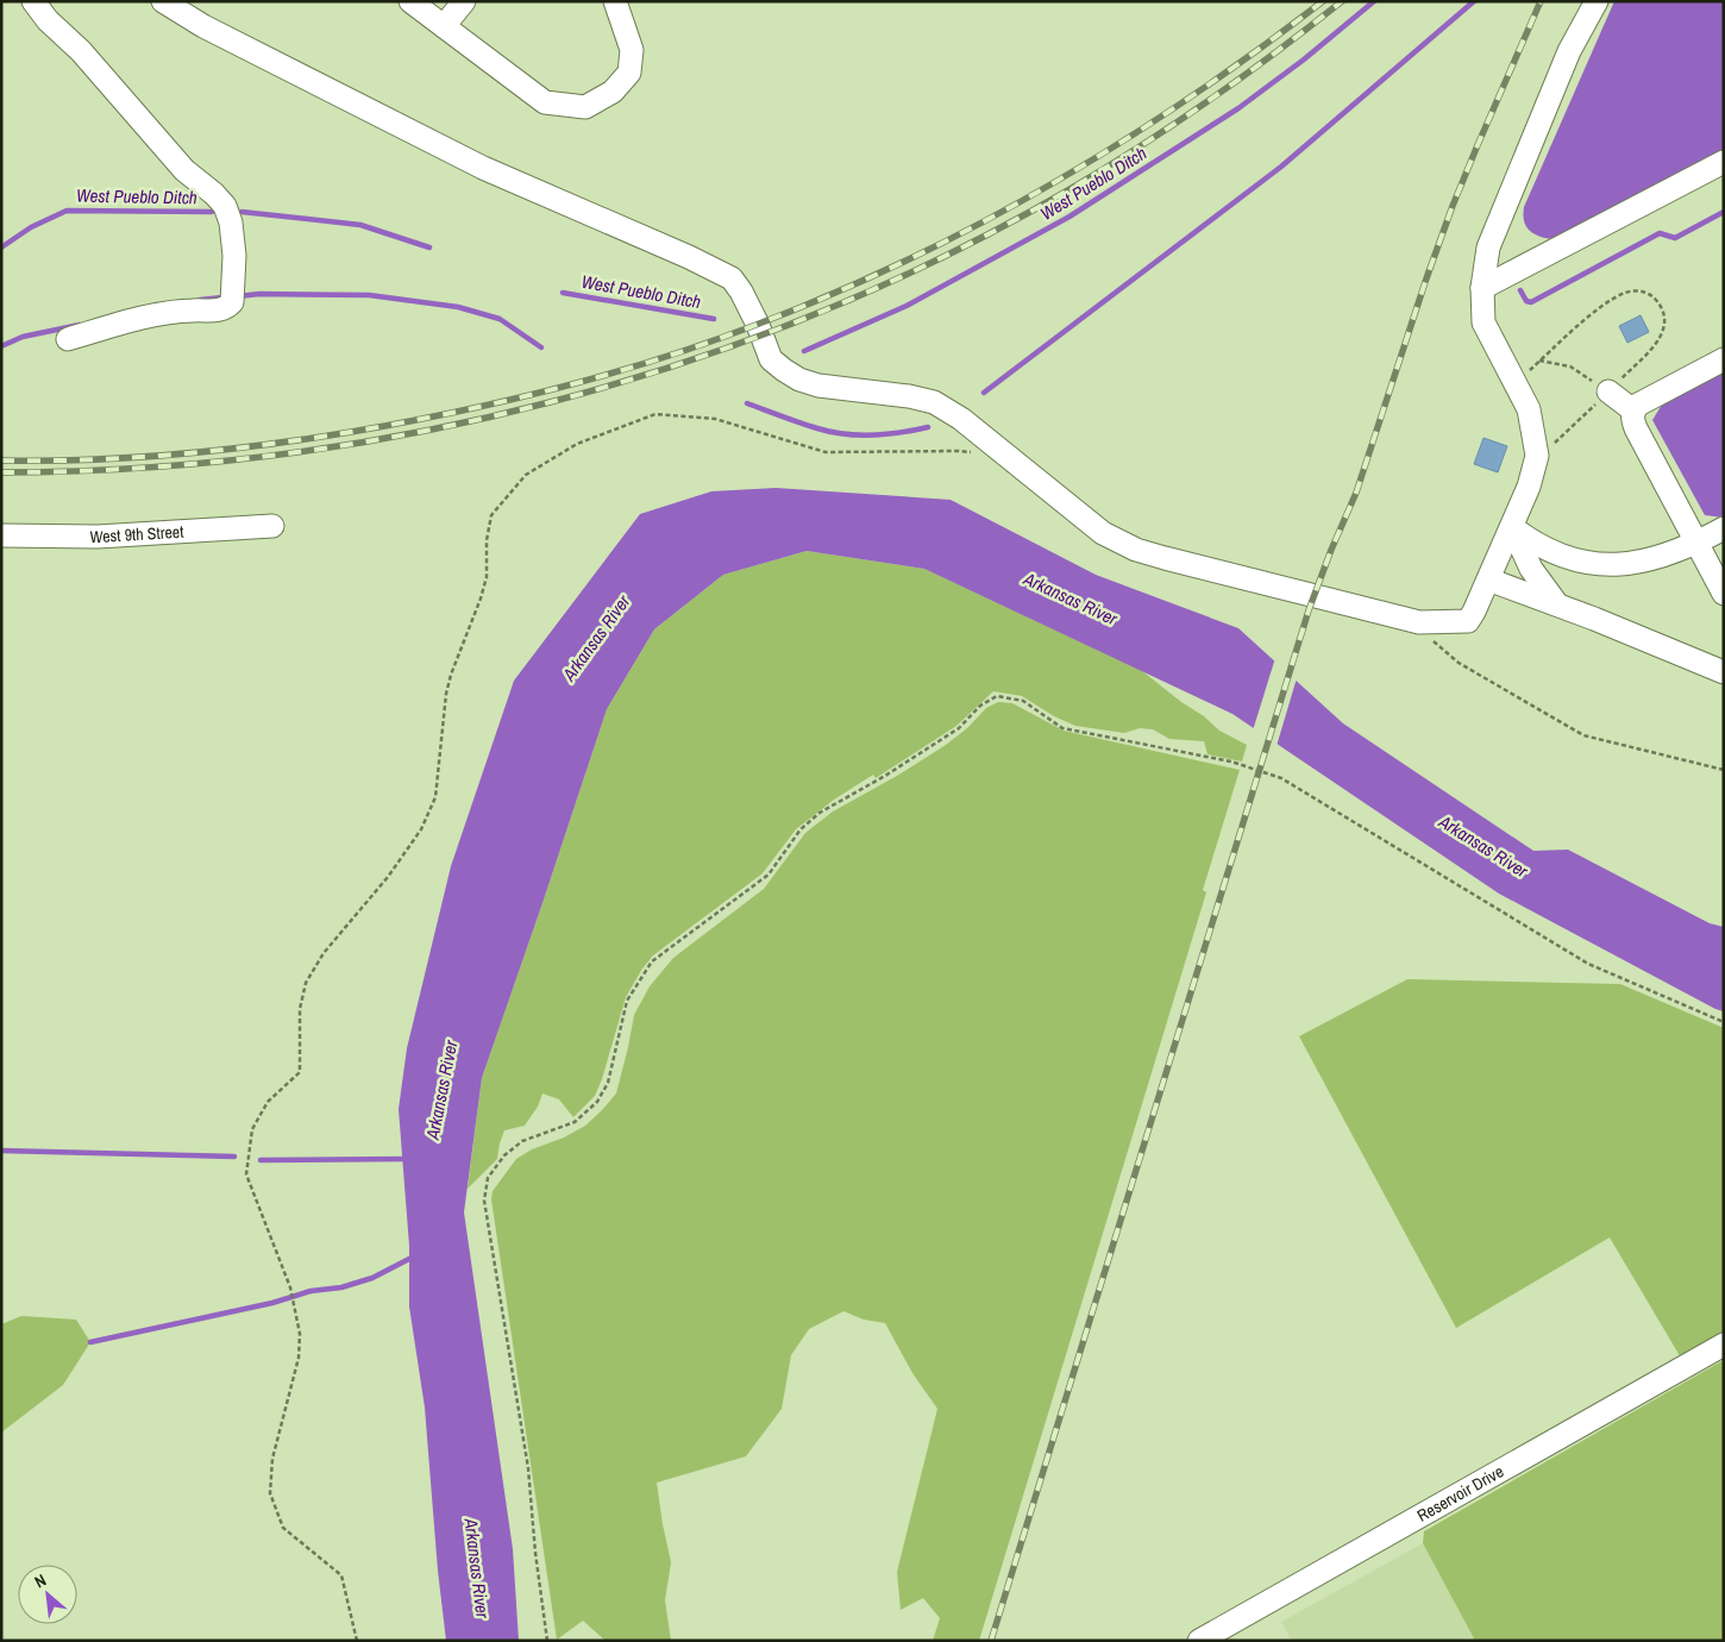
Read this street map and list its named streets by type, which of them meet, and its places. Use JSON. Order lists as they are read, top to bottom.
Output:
{
  "streets": {
    "street": ["West 9th Street", "Reservoir Drive"]
  },
  "water": ["West Pueblo Ditch", "Arkansas River"],
  "north": "top left"
}
